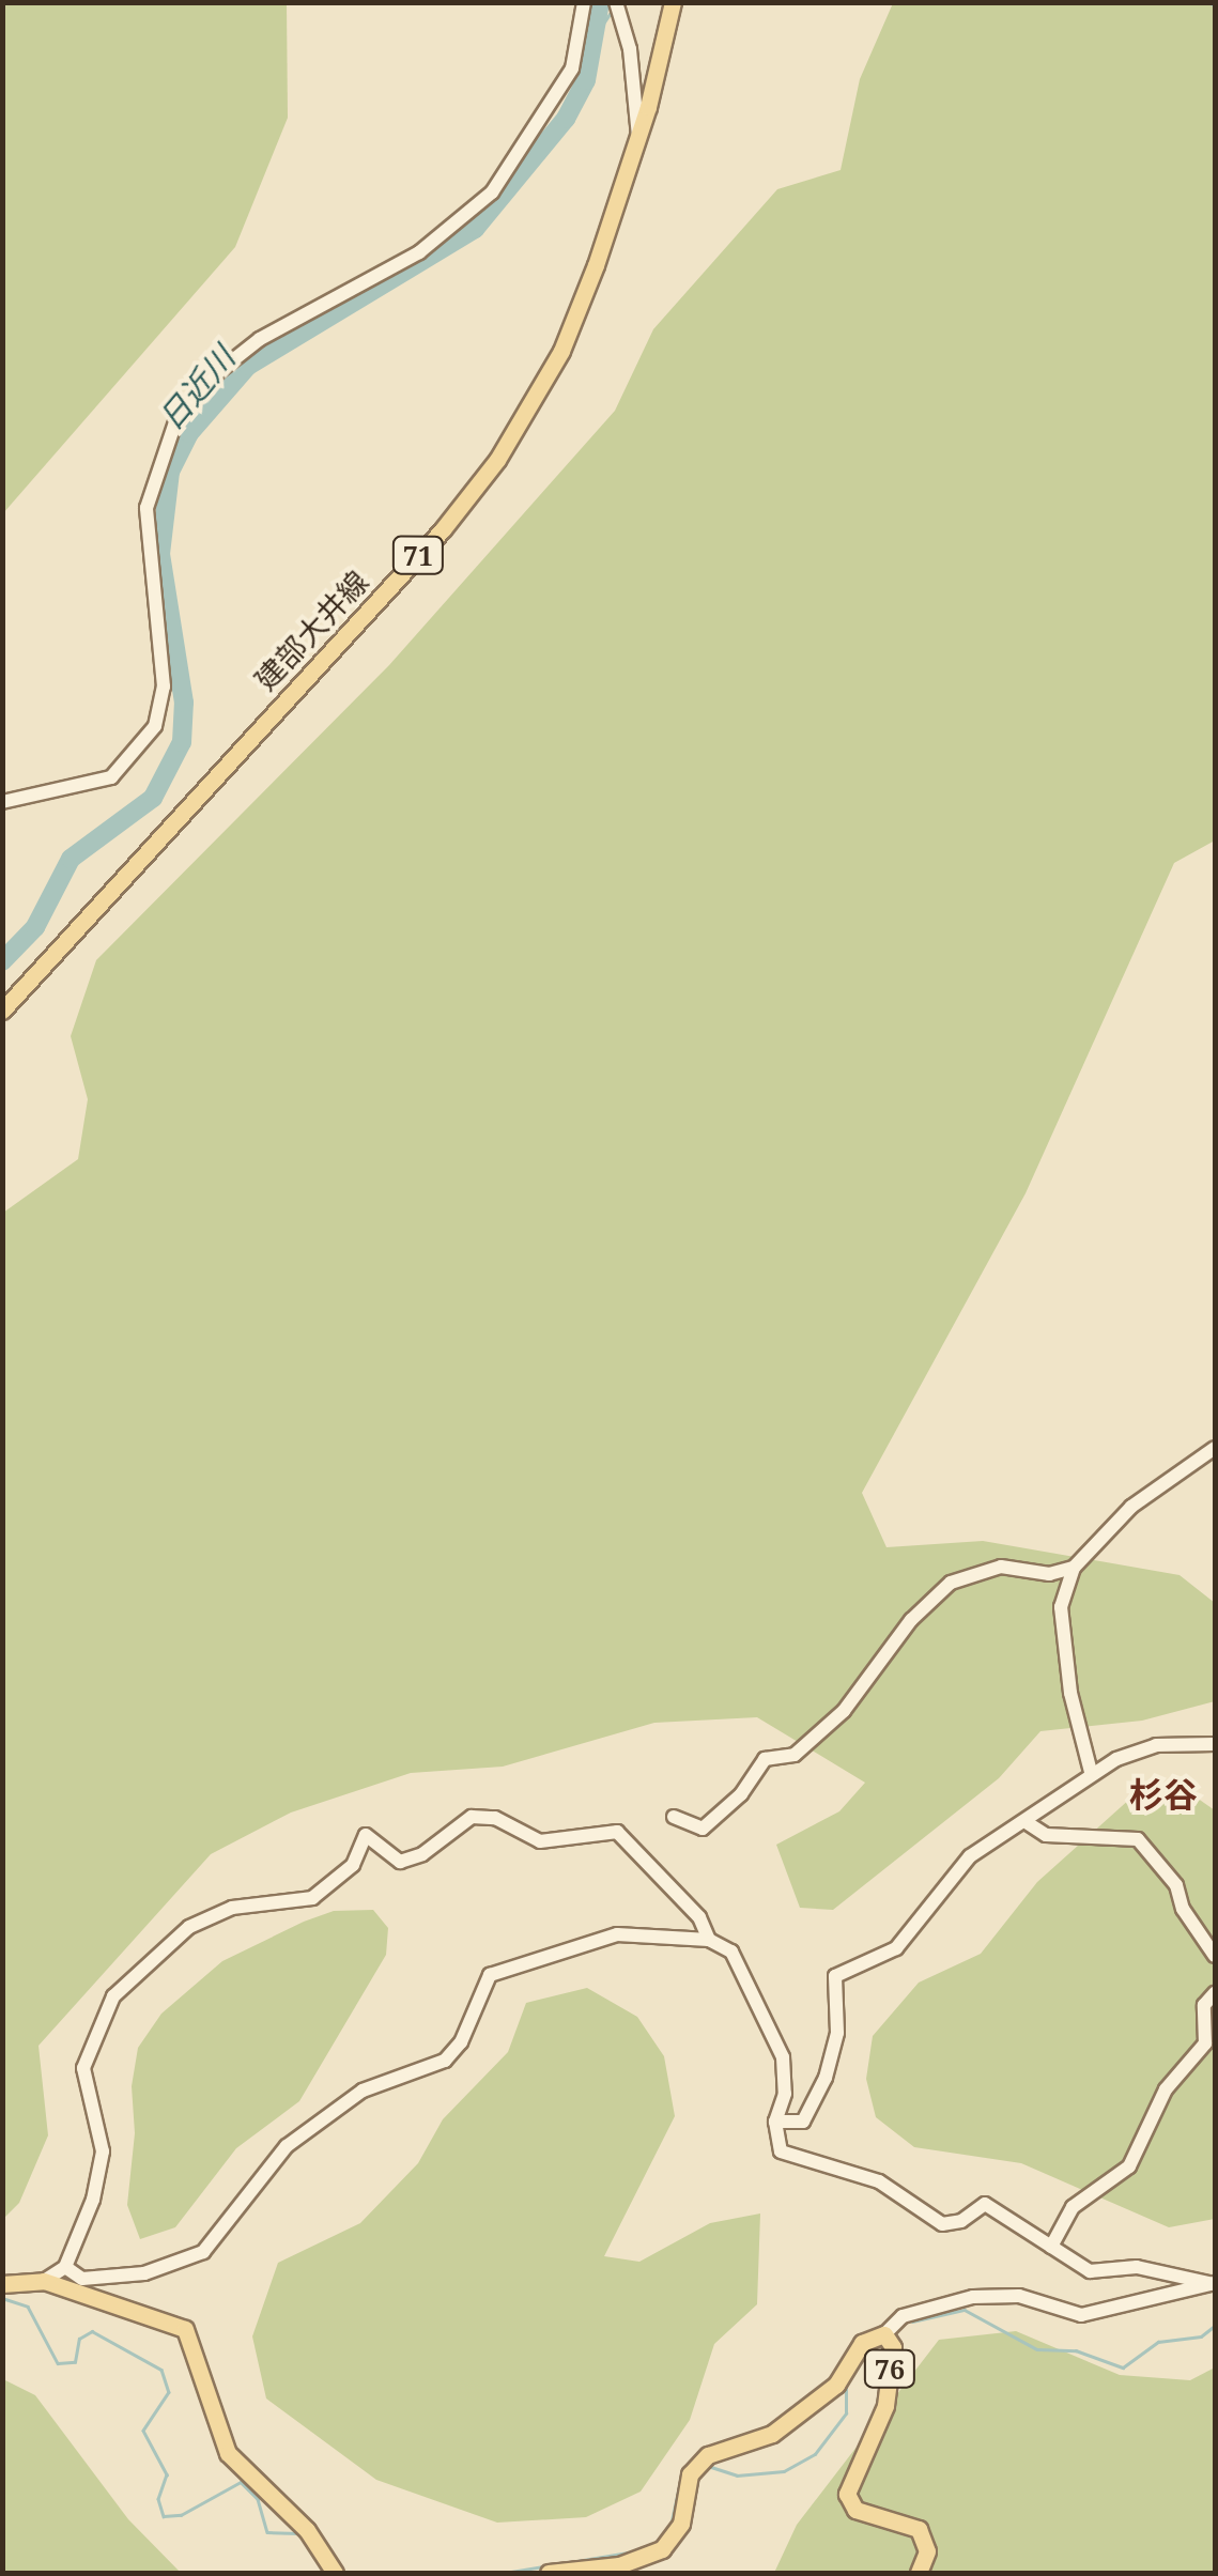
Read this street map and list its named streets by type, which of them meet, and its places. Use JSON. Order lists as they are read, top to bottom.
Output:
{
  "streets": {
    "main road": ["71", "建部大井線", "76"]
  },
  "districts": ["杉谷"],
  "water": ["日近川"]
}
